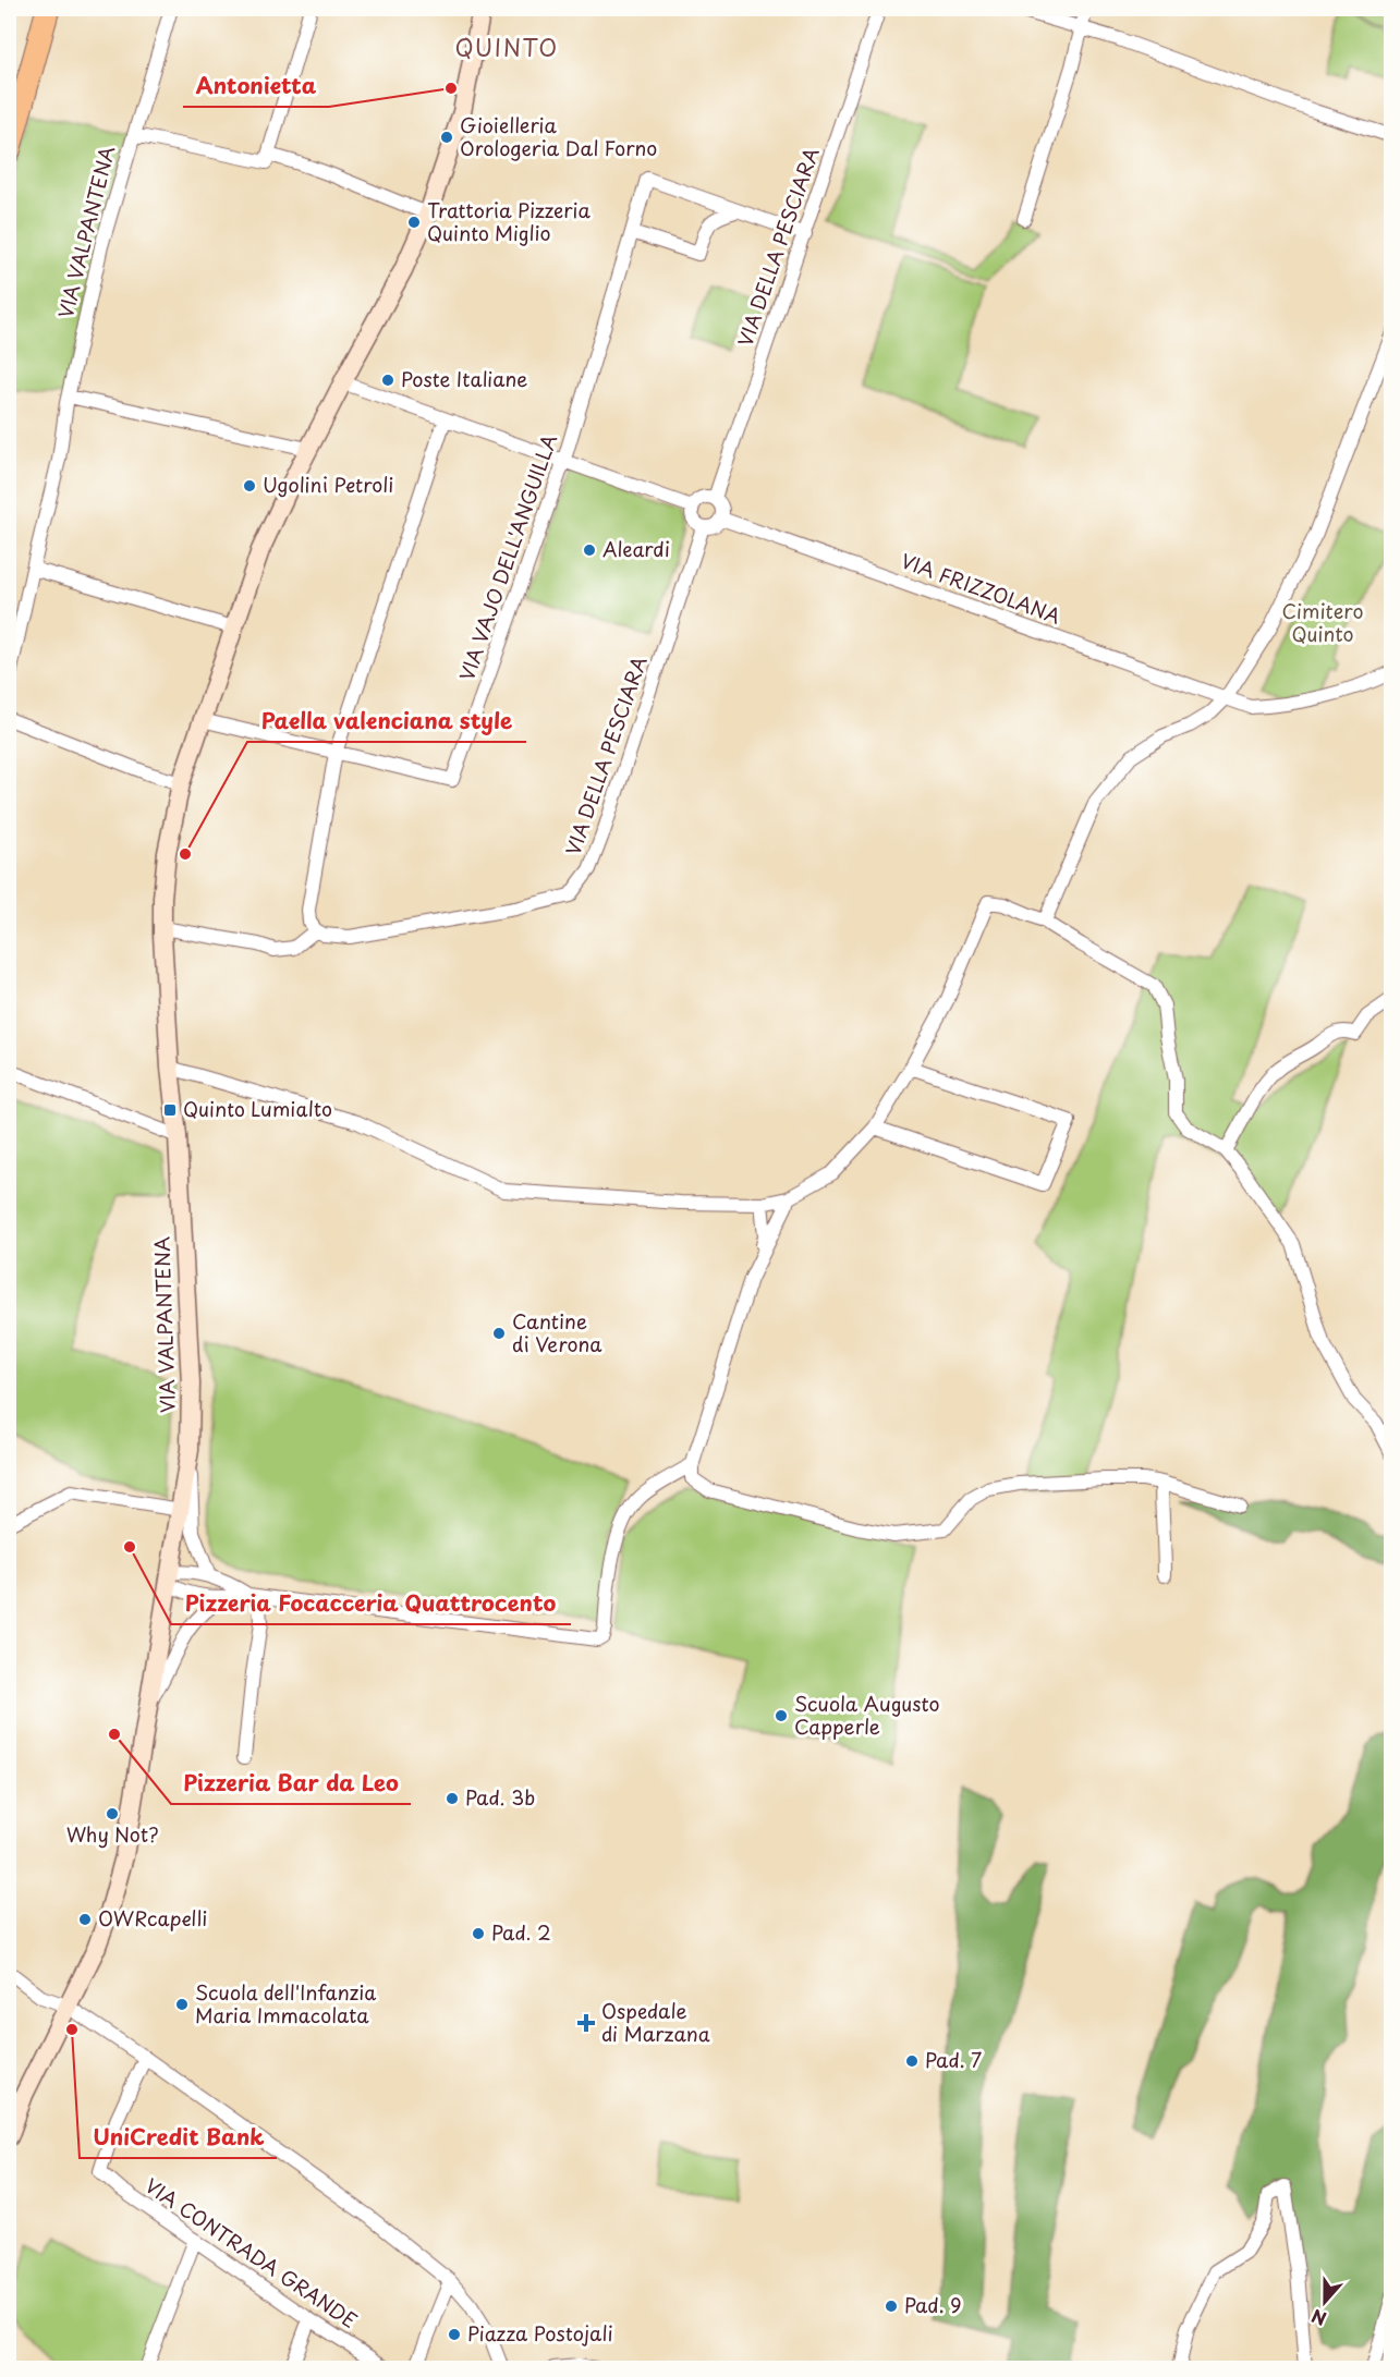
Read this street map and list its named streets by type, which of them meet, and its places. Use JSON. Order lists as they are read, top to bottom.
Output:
{
  "streets": {
    "street": [
      "VIA VALPANTENA",
      "VIA DELLA PESCIARA",
      "VIA VAJO DELL'ANGUILLA",
      "VIA FRIZZOLANA",
      "VIA CONTRADA GRANDE"
    ]
  },
  "crossings": [
    ["VIA DELLA PESCIARA", "VIA VAJO DELL'ANGUILLA"],
    ["VIA DELLA PESCIARA", "VIA FRIZZOLANA"]
  ],
  "districts": ["QUINTO"],
  "parks": ["Cimitero Quinto"],
  "places": {
    "other": [
      "Antonietta",
      "Gioielleria Orologeria Dal Forno",
      "Trattoria Pizzeria Quinto Miglio",
      "Poste Italiane",
      "Ugolini Petroli",
      "Aleardi",
      "Paella valenciana style",
      "Cantine di Verona",
      "Pizzeria Focacceria Quattrocento",
      "Scuola Augusto Capperle",
      "Pizzeria Bar da Leo",
      "Pad. 3b",
      "Why Not?",
      "OWRcapelli",
      "Pad. 2",
      "Scuola dell'Infanzia Maria Immacolata",
      "UniCredit Bank",
      "Pad. 7",
      "Pad. 9",
      "Piazza Postojali"
    ],
    "transit": ["Quinto Lumialto"],
    "health": ["Ospedale di Marzana"]
  },
  "north": "bottom"
}
